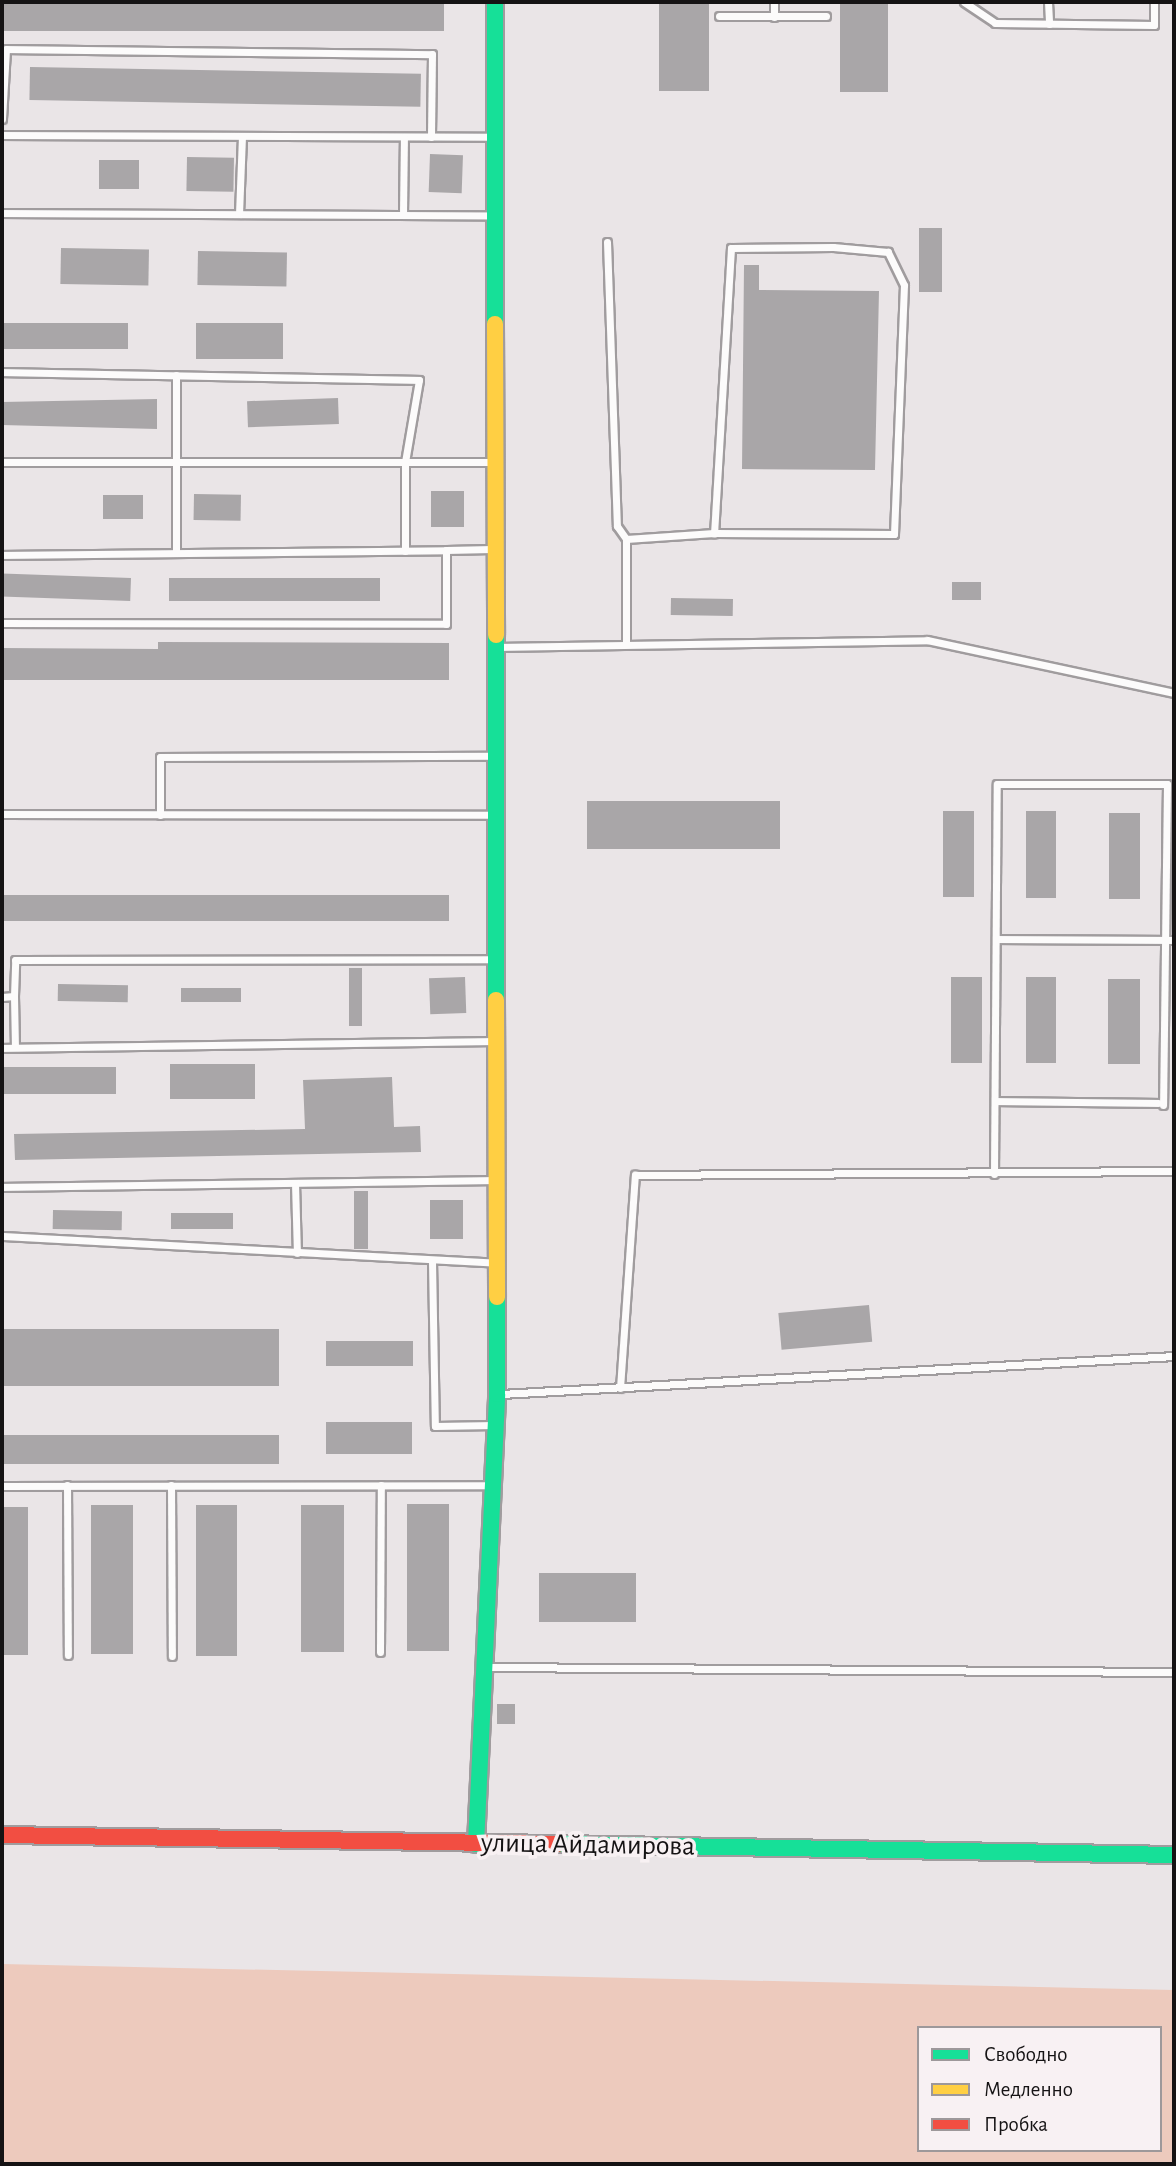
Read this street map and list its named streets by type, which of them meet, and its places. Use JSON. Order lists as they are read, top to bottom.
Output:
{
  "streets": {
    "street": ["улица Айдамирова"]
  },
  "legend": ["Свободно", "Медленно", "Пробка"]
}
